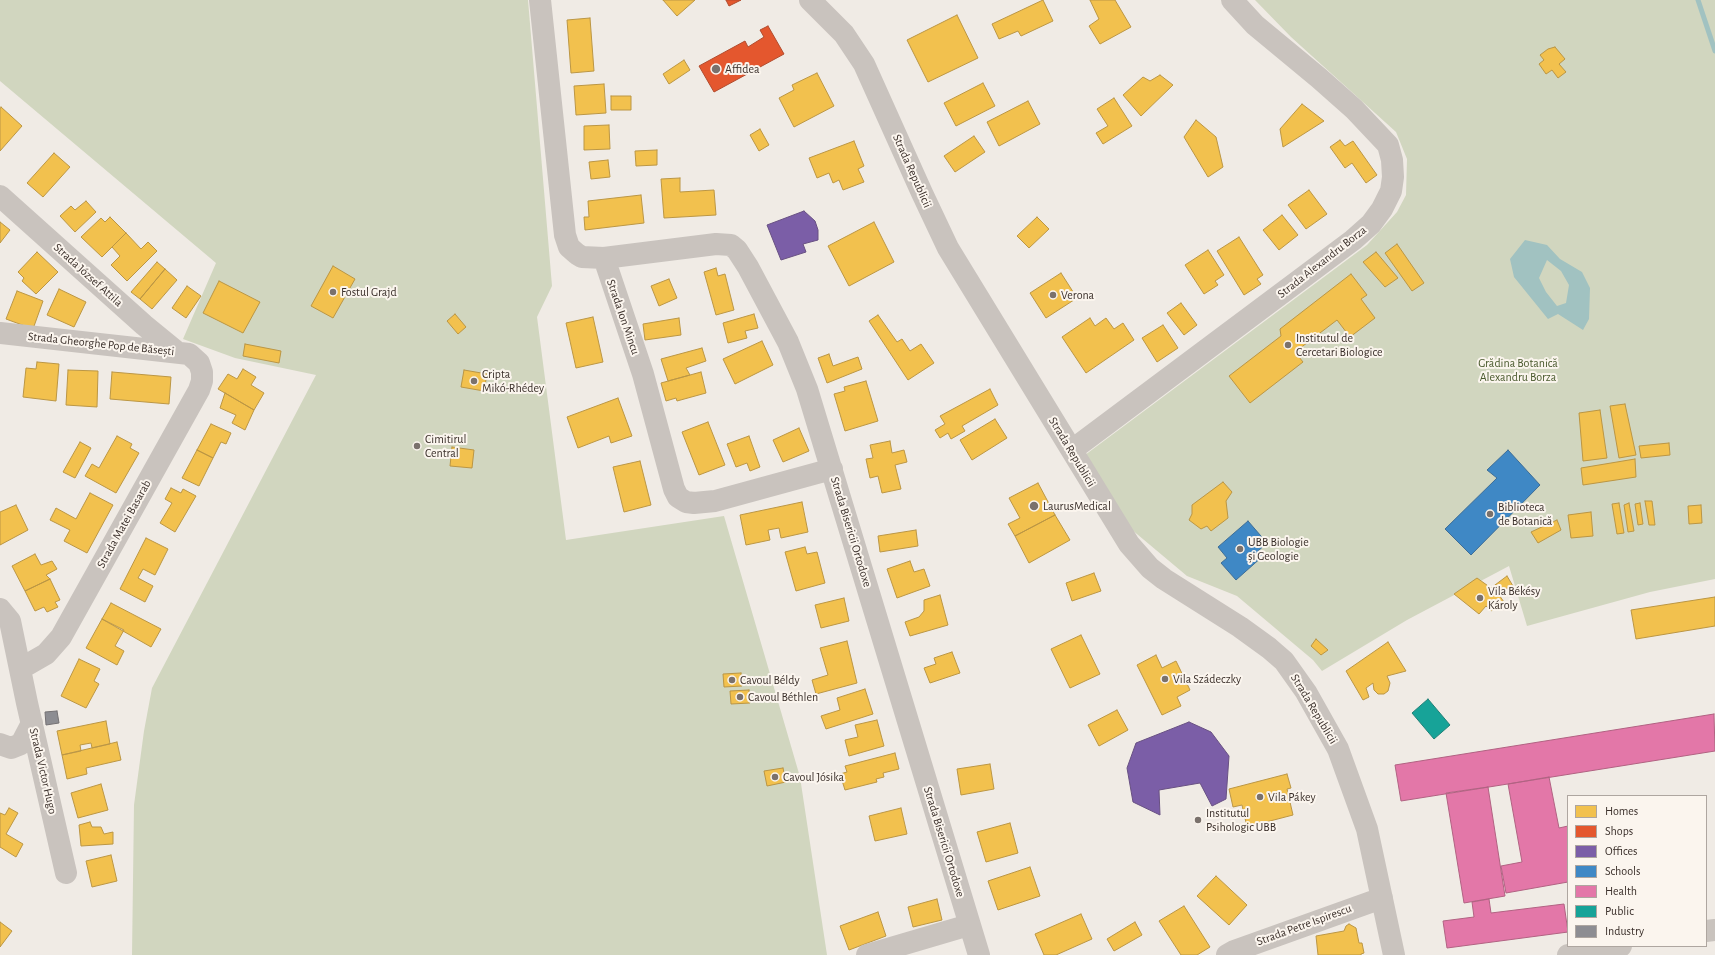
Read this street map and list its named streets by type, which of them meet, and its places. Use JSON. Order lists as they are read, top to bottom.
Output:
{
  "streets": {
    "street": [
      "Strada Republicii",
      "Strada Alexandru Borza",
      "Strada József Attila",
      "Strada Ion Mincu",
      "Strada Gheorghe Pop de Băsești",
      "Strada Matei Basarab",
      "Strada Bisericii Ortodoxe",
      "Strada Victor Hugo",
      "Strada Petre Ispirescu"
    ]
  },
  "crossings": [
    ["Strada Republicii", "Strada Alexandru Borza"],
    ["Strada Republicii", "Strada Petre Ispirescu"],
    ["Strada József Attila", "Strada Gheorghe Pop de Băsești"],
    ["Strada Ion Mincu", "Strada Bisericii Ortodoxe"],
    ["Strada Gheorghe Pop de Băsești", "Strada Matei Basarab"],
    ["Strada Matei Basarab", "Strada Victor Hugo"]
  ],
  "parks": ["Grădina Botanică Alexandru Borza"],
  "places": [
    "Affidea",
    "Fostul Grajd",
    "Verona",
    "Institutul de Cercetari Biologice",
    "Cripta Mikó-Rhédey",
    "Cimitirul Central",
    "LaurusMedical",
    "Biblioteca de Botanică",
    "UBB Biologie și Geologie",
    "Vila Békésy Károly",
    "Vila Szádeczky",
    "Cavoul Béldy",
    "Cavoul Béthlen",
    "Cavoul Jósika",
    "Vila Pákey",
    "Institutul Psihologic UBB"
  ],
  "legend": [
    "Homes",
    "Shops",
    "Offices",
    "Schools",
    "Health",
    "Public",
    "Industry"
  ]
}
